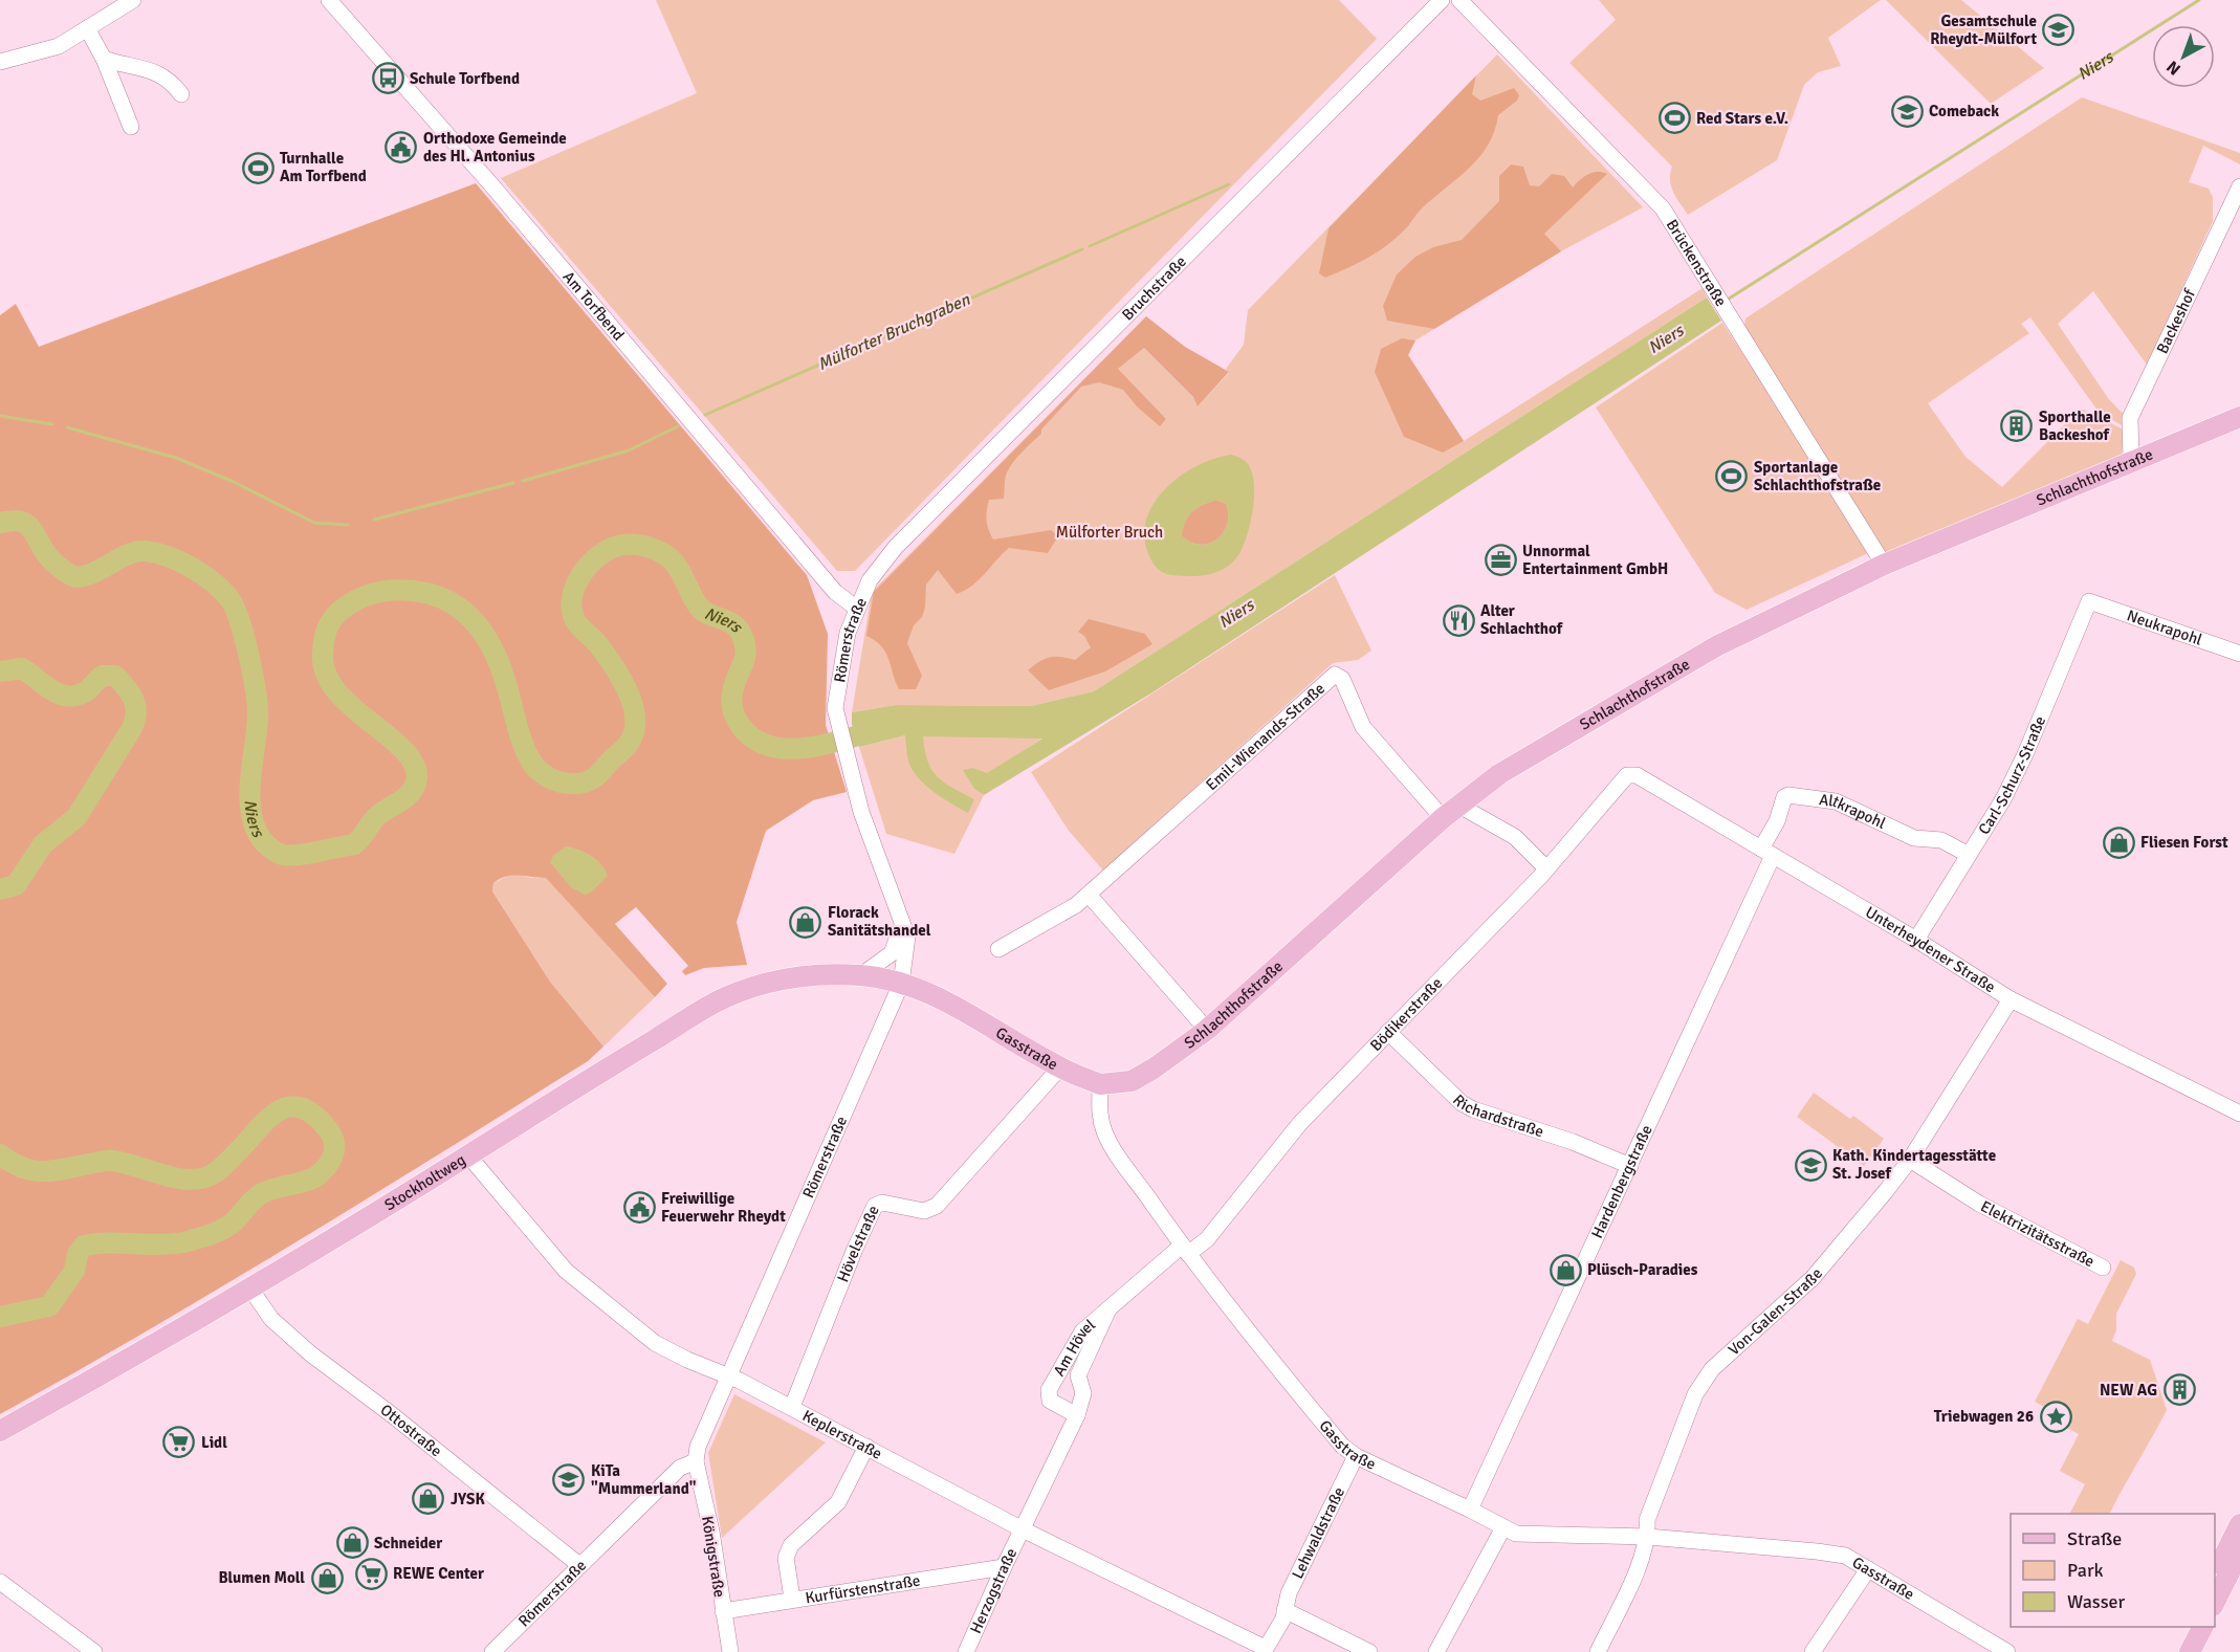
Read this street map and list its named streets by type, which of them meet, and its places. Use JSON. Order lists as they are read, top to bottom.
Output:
{
  "streets": {
    "main road": ["Schlachthofstraße", "Gasstraße", "Stockholtweg"],
    "street": [
      "Brückenstraße",
      "Bruchstraße",
      "Am Torfbend",
      "Backeshof",
      "Neukrapohl",
      "Römerstraße",
      "Emil-Wienands-Straße",
      "Carl-Schurz-Straße",
      "Altkrapohl",
      "Unterheydener Straße",
      "Bödikerstraße",
      "Richardstraße",
      "Hardenbergstraße",
      "Elektrizitätsstraße",
      "Hövelstraße",
      "Von-Galen-Straße",
      "Am Hövel",
      "Ottostraße",
      "Keplerstraße",
      "Lehwaldstraße",
      "Königstraße",
      "Kurfürstenstraße",
      "Herzogstraße"
    ]
  },
  "crossings": [
    ["Brückenstraße", "Schlachthofstraße"],
    ["Bruchstraße", "Römerstraße"],
    ["Am Torfbend", "Römerstraße"],
    ["Backeshof", "Schlachthofstraße"],
    ["Schlachthofstraße", "Emil-Wienands-Straße"],
    ["Schlachthofstraße", "Gasstraße"],
    ["Neukrapohl", "Carl-Schurz-Straße"],
    ["Römerstraße", "Gasstraße"],
    ["Römerstraße", "Ottostraße"],
    ["Römerstraße", "Keplerstraße"],
    ["Römerstraße", "Königstraße"],
    ["Carl-Schurz-Straße", "Altkrapohl"],
    ["Carl-Schurz-Straße", "Unterheydener Straße"],
    ["Altkrapohl", "Unterheydener Straße"],
    ["Altkrapohl", "Hardenbergstraße"],
    ["Unterheydener Straße", "Bödikerstraße"],
    ["Unterheydener Straße", "Hardenbergstraße"],
    ["Unterheydener Straße", "Von-Galen-Straße"],
    ["Bödikerstraße", "Gasstraße"],
    ["Bödikerstraße", "Richardstraße"],
    ["Bödikerstraße", "Am Hövel"],
    ["Gasstraße", "Stockholtweg"],
    ["Gasstraße", "Hardenbergstraße"],
    ["Gasstraße", "Hövelstraße"],
    ["Gasstraße", "Von-Galen-Straße"],
    ["Gasstraße", "Am Hövel"],
    ["Gasstraße", "Lehwaldstraße"],
    ["Richardstraße", "Hardenbergstraße"],
    ["Stockholtweg", "Ottostraße"],
    ["Stockholtweg", "Keplerstraße"],
    ["Elektrizitätsstraße", "Von-Galen-Straße"],
    ["Hövelstraße", "Keplerstraße"],
    ["Am Hövel", "Keplerstraße"],
    ["Am Hövel", "Herzogstraße"],
    ["Keplerstraße", "Lehwaldstraße"],
    ["Keplerstraße", "Herzogstraße"],
    ["Königstraße", "Kurfürstenstraße"],
    ["Kurfürstenstraße", "Herzogstraße"]
  ],
  "water": ["Niers", "Mülforter Bruchgraben"],
  "parks": ["Mülforter Bruch"],
  "places": {
    "school or university": [
      "Gesamtschule Rheydt-Mülfort",
      "Comeback",
      "Kath. Kindertagesstätte St. Josef",
      "KiTa \"Mummerland\""
    ],
    "bus stop": ["Schule Torfbend"],
    "sports": ["Red Stars e.V.", "Turnhalle Am Torfbend", "Sportanlage Schlachthofstraße"],
    "public building": ["Orthodoxe Gemeinde des Hl. Antonius", "Freiwillige Feuerwehr Rheydt"],
    "building": ["Sporthalle Backeshof", "NEW AG"],
    "office": ["Unnormal Entertainment GmbH"],
    "restaurant": ["Alter Schlachthof"],
    "shop": [
      "Fliesen Forst",
      "Florack Sanitätshandel",
      "Plüsch-Paradies",
      "JYSK",
      "Schneider",
      "Blumen Moll"
    ],
    "place": ["Triebwagen 26"],
    "supermarket": ["Lidl", "REWE Center"]
  },
  "legend": ["Straße", "Park", "Wasser"],
  "north": "bottom left"
}
